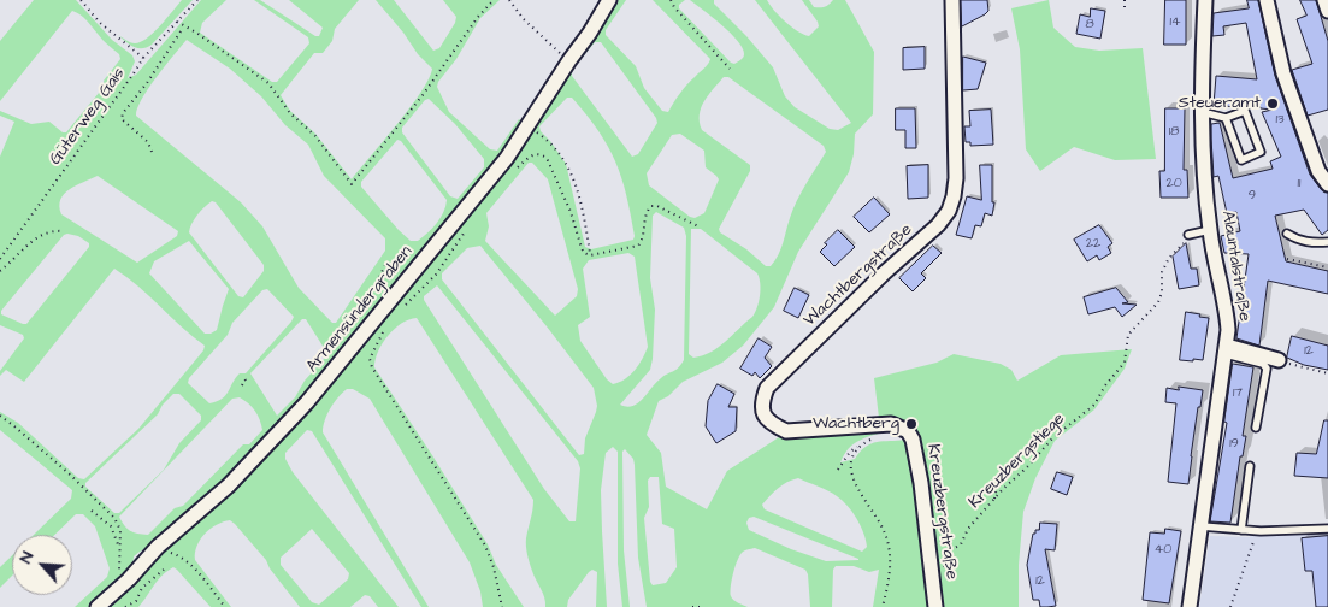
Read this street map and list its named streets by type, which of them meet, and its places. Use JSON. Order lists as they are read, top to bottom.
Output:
{
  "streets": {
    "street": [
      "Alauntalstraße",
      "Wachtbergstraße",
      "Armensündergraben",
      "Kreuzbergstraße"
    ],
    "path": ["Güterweg Gais", "Kreuzbergstiege"]
  },
  "crossings": [
    ["Wachtbergstraße", "Kreuzbergstraße"],
    ["Kreuzbergstiege", "Kreuzbergstraße"]
  ],
  "places": ["Steueramt", "Wachtberg"],
  "house_numbers": [
    "14",
    "8",
    "13",
    "18",
    "20",
    "11",
    "9",
    "22",
    "12",
    "17",
    "19",
    "40",
    "12"
  ],
  "north": "top left"
}
